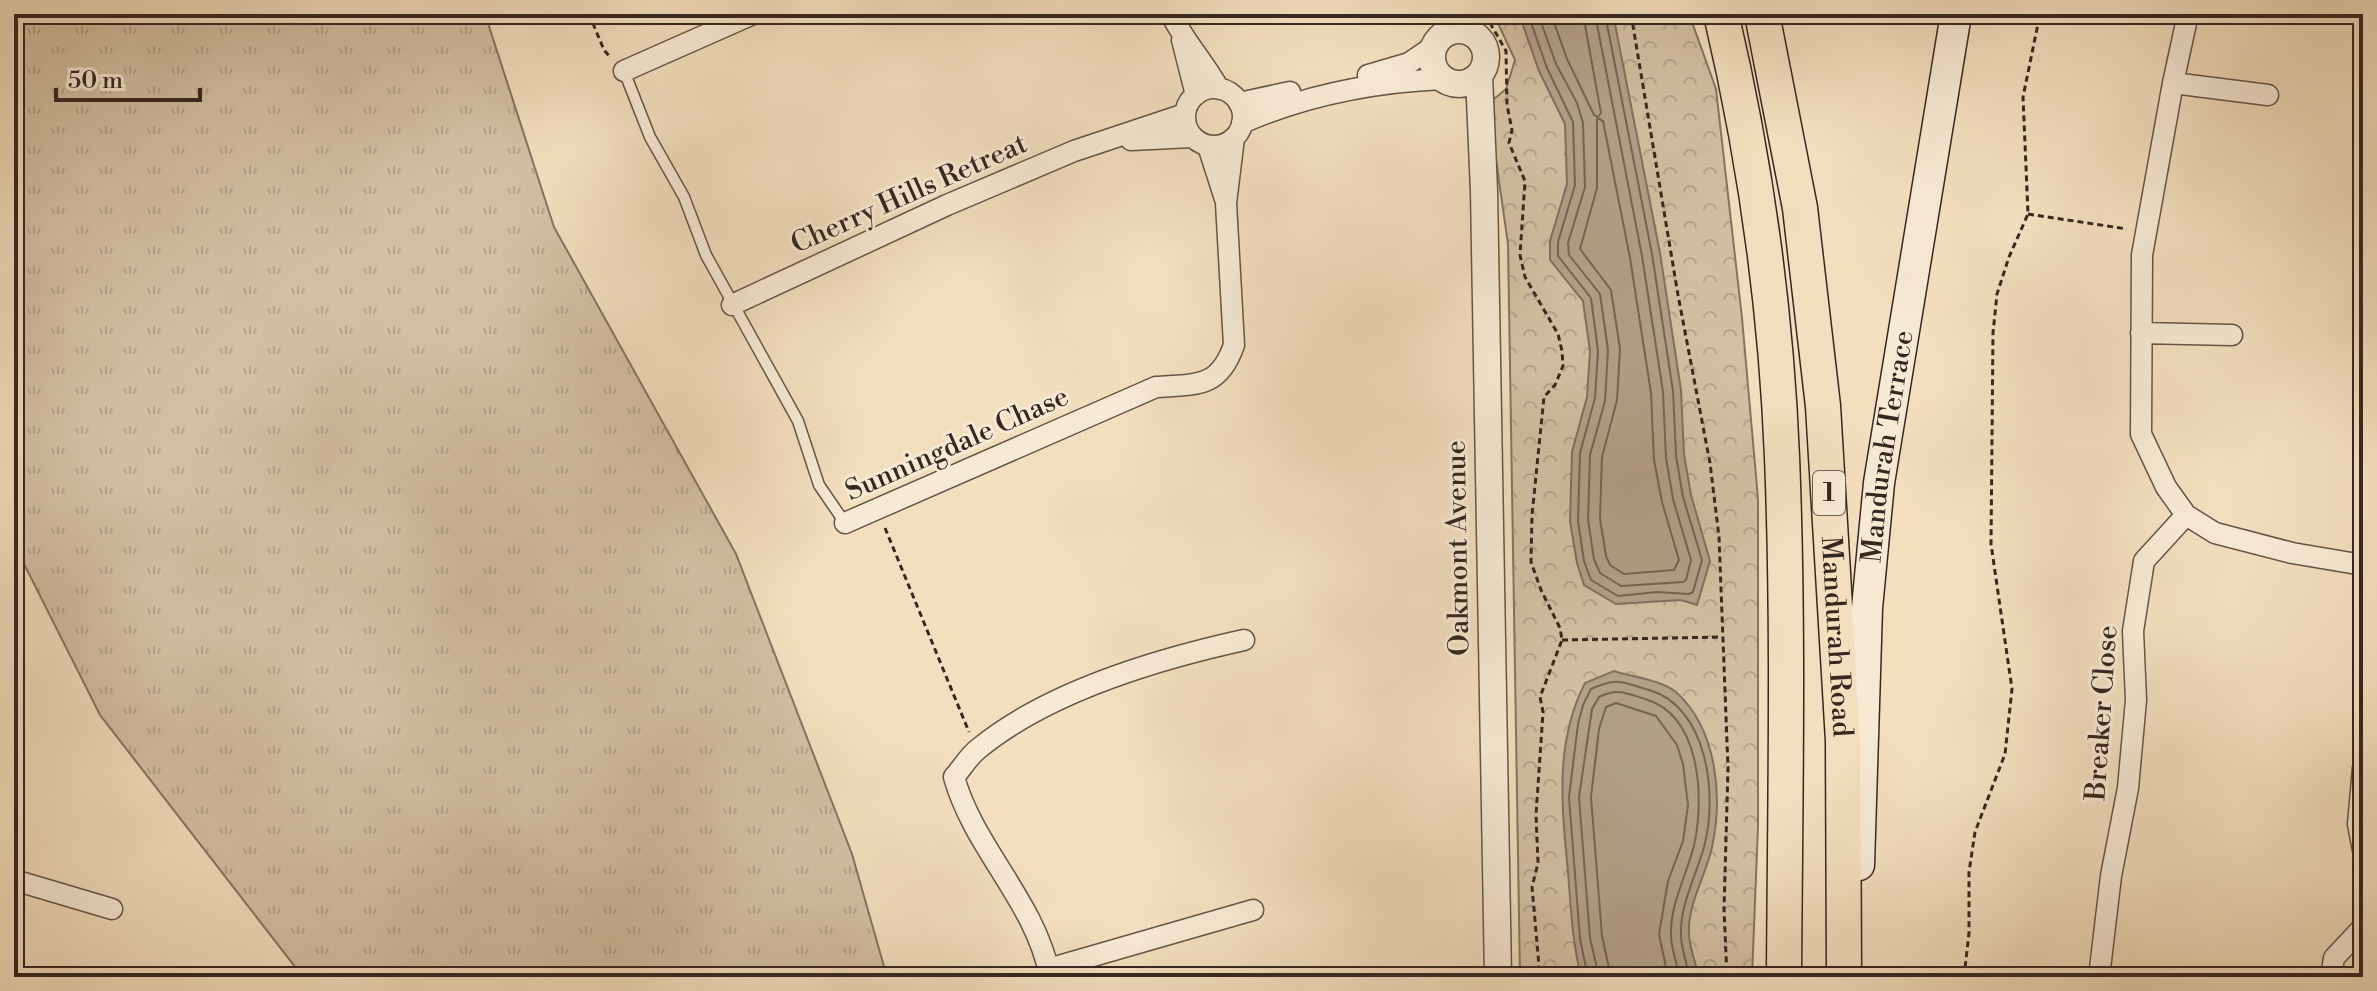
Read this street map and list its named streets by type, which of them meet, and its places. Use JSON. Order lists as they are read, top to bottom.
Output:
{
  "streets": {
    "highway": ["1", "Mandurah Road"],
    "main road": ["Mandurah Terrace"],
    "street": [
      "Cherry Hills Retreat",
      "Sunningdale Chase",
      "Oakmont Avenue",
      "Breaker Close"
    ]
  },
  "crossings": [
    ["Cherry Hills Retreat", "Sunningdale Chase"]
  ],
  "scale_bar": "50 m"
}
